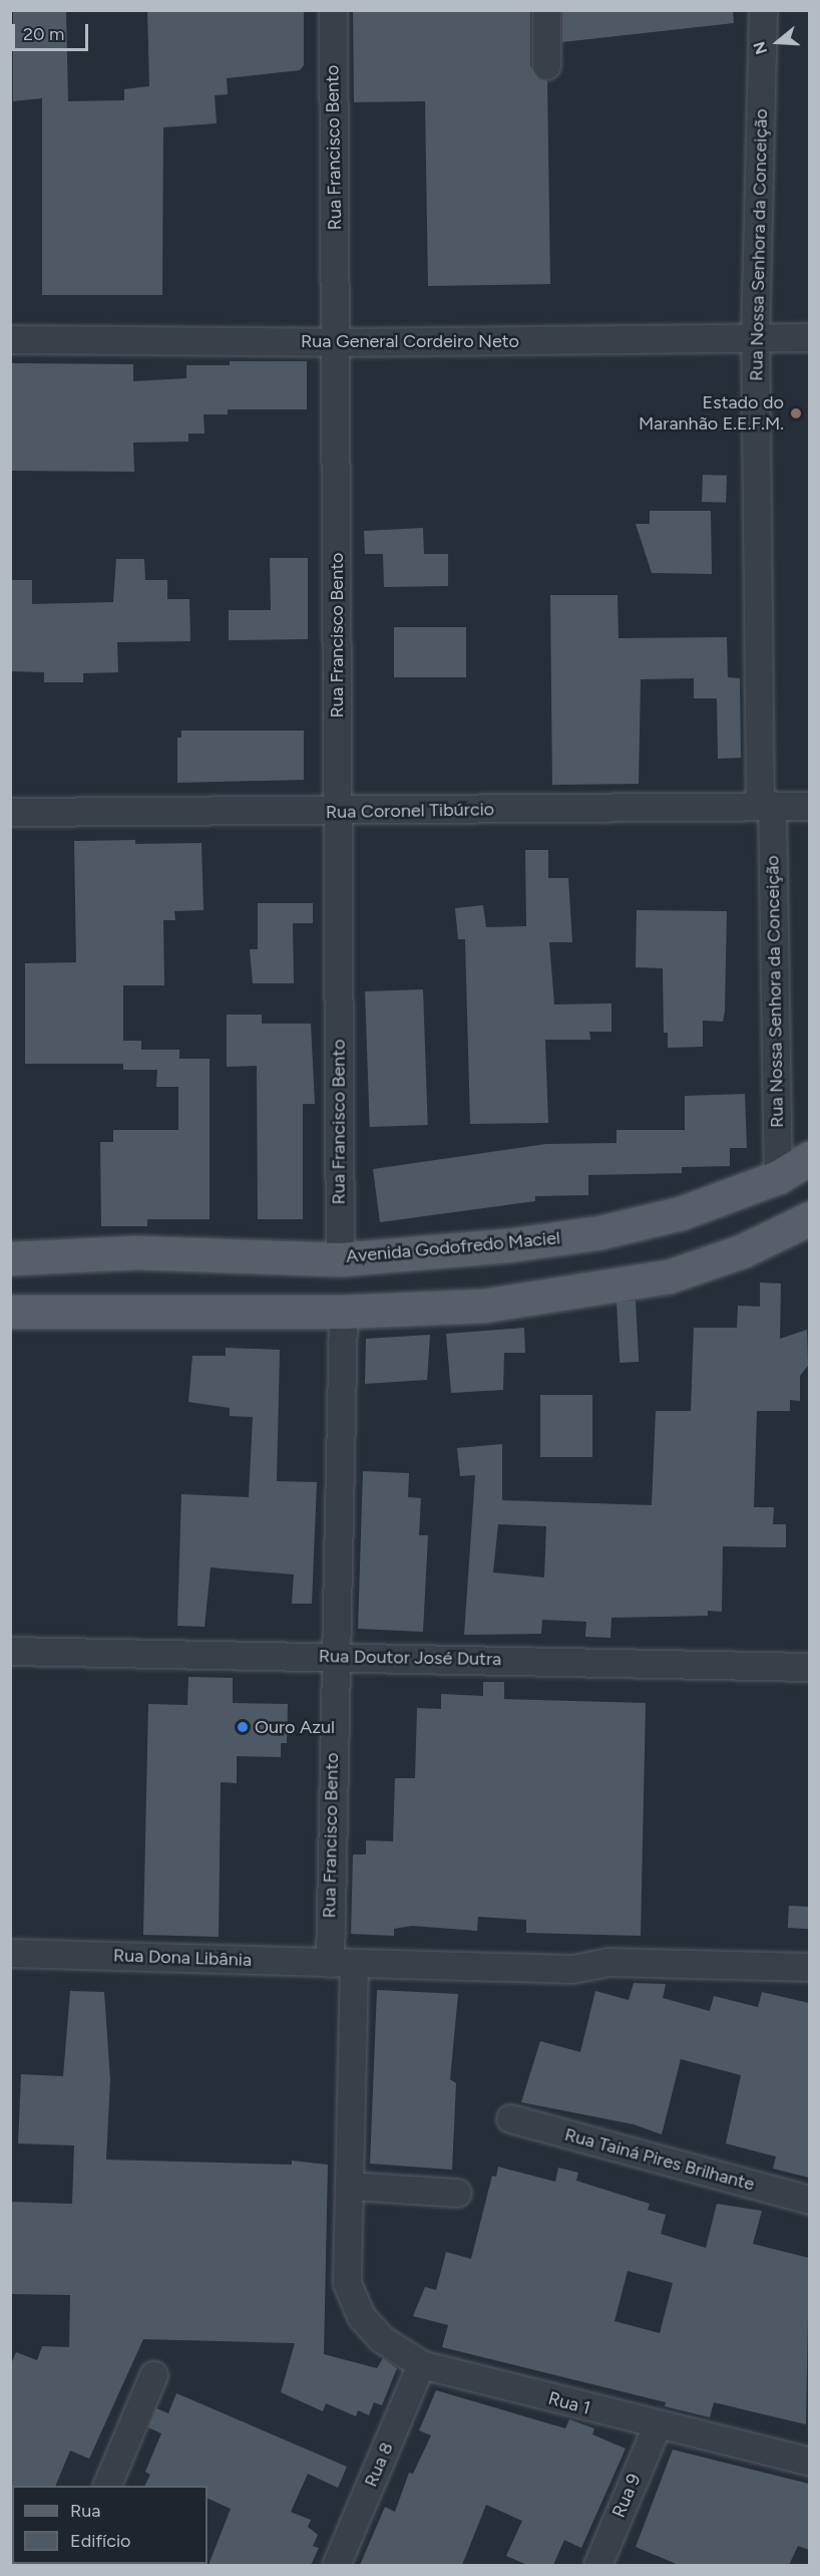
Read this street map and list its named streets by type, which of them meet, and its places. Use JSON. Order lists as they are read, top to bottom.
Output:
{
  "streets": {
    "main road": ["Avenida Godofredo Maciel"],
    "street": [
      "Rua Francisco Bento",
      "Rua Nossa Senhora da Conceição",
      "Rua General Cordeiro Neto",
      "Rua Coronel Tibúrcio",
      "Rua Doutor José Dutra",
      "Rua Dona Libânia",
      "Rua Tainá Pires Brilhante",
      "Rua 1",
      "Rua 8",
      "Rua 9"
    ]
  },
  "crossings": [
    ["Rua Francisco Bento", "Rua General Cordeiro Neto"],
    ["Rua Francisco Bento", "Rua Coronel Tibúrcio"],
    ["Rua Francisco Bento", "Avenida Godofredo Maciel"],
    ["Rua Francisco Bento", "Rua Doutor José Dutra"],
    ["Rua Francisco Bento", "Rua Dona Libânia"],
    ["Rua Francisco Bento", "Rua 1"],
    ["Rua Nossa Senhora da Conceição", "Rua General Cordeiro Neto"],
    ["Rua Nossa Senhora da Conceição", "Rua Coronel Tibúrcio"],
    ["Rua Nossa Senhora da Conceição", "Avenida Godofredo Maciel"],
    ["Rua 1", "Rua 8"],
    ["Rua 1", "Rua 9"]
  ],
  "places": ["Estado do Maranhão E.E.F.M.", "Ouro Azul"],
  "legend": ["Rua", "Edifício"],
  "scale_bar": "20 m",
  "north": "left"
}
